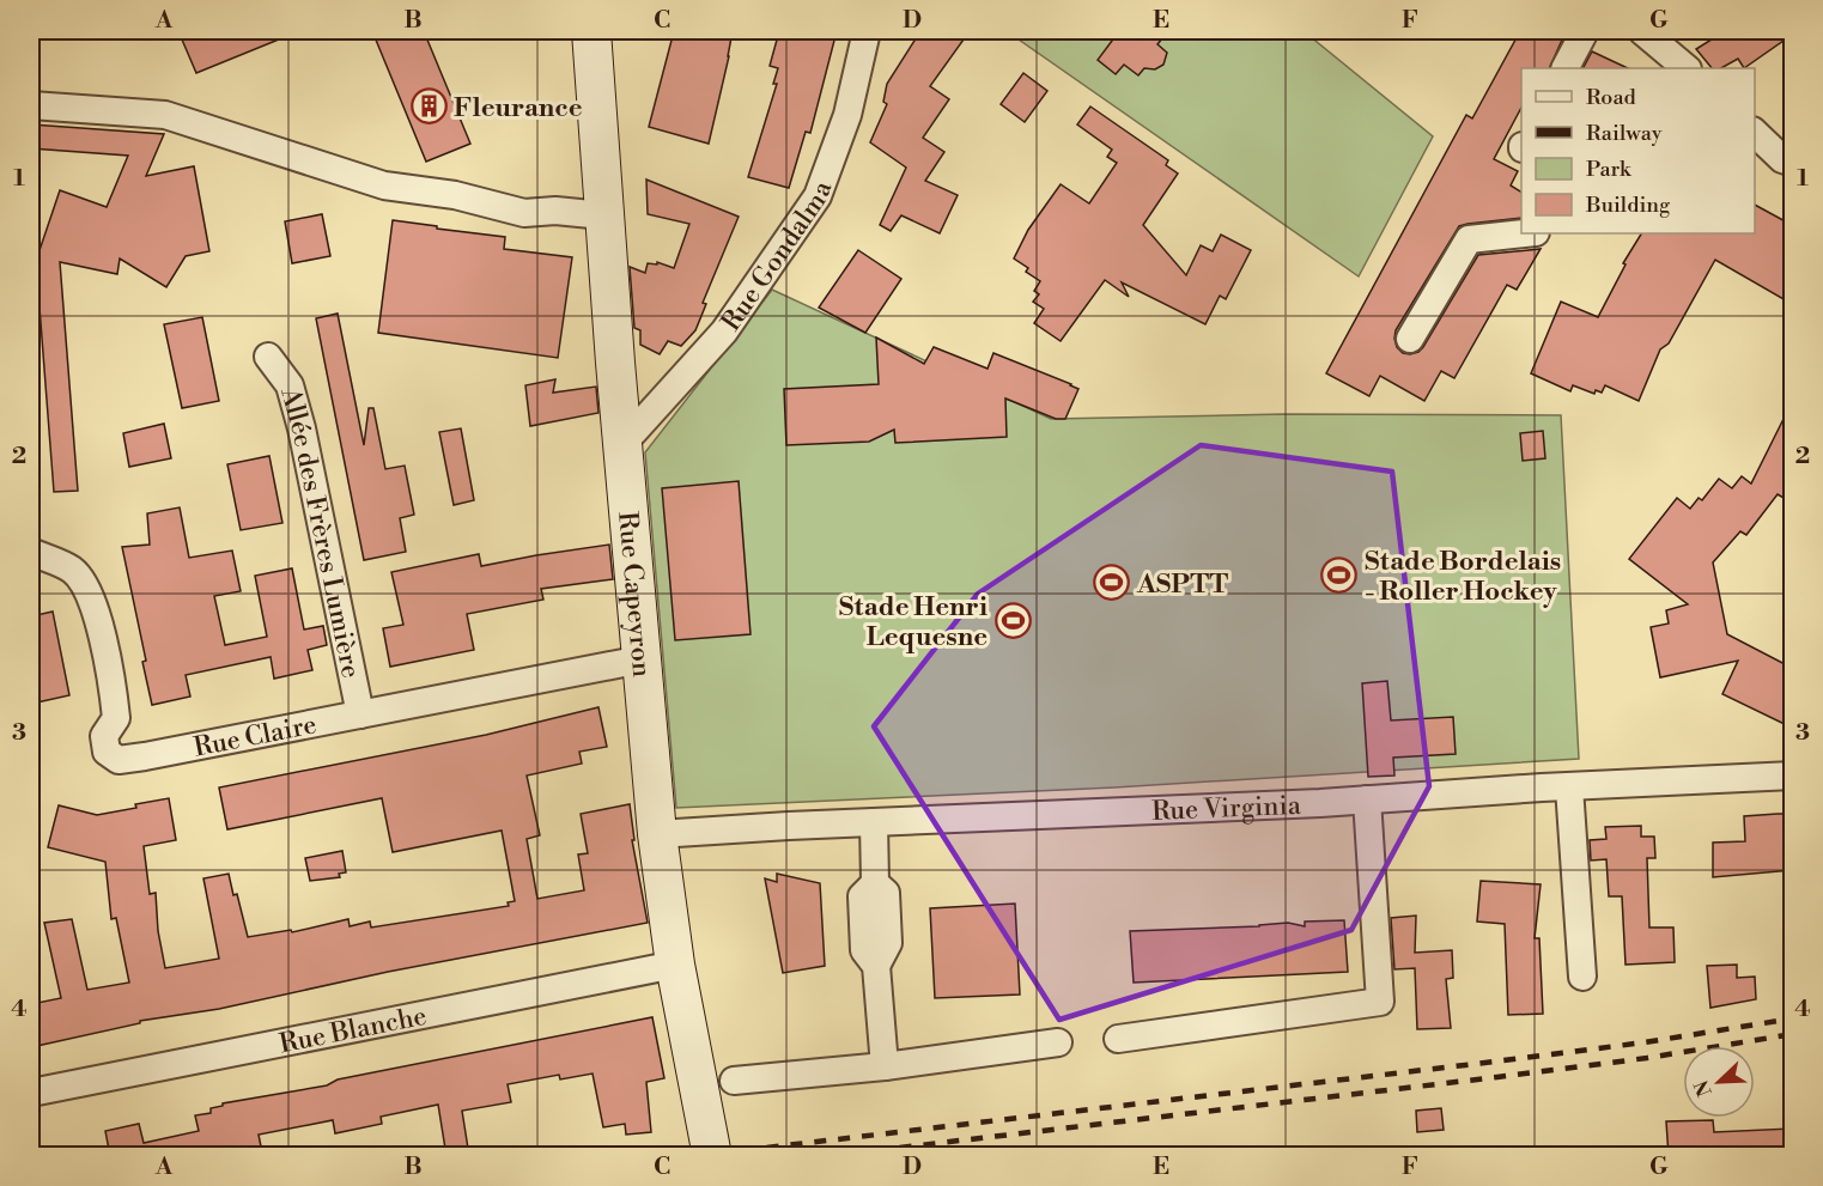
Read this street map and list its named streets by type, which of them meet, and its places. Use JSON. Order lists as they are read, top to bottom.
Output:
{
  "streets": {
    "street": [
      "Rue Gondalma",
      "Allée des Frères Lumière",
      "Rue Capeyron",
      "Rue Claire",
      "Rue Virginia",
      "Rue Blanche"
    ]
  },
  "crossings": [
    ["Rue Gondalma", "Rue Capeyron"],
    ["Allée des Frères Lumière", "Rue Claire"],
    ["Rue Capeyron", "Rue Claire"],
    ["Rue Capeyron", "Rue Virginia"],
    ["Rue Capeyron", "Rue Blanche"]
  ],
  "places": {
    "building": ["Fleurance"],
    "sports": ["Stade Bordelais - Roller Hockey", "ASPTT", "Stade Henri Lequesne"]
  },
  "legend": [
    "Road",
    "Railway",
    "Park",
    "Building"
  ],
  "north": "bottom left",
  "grid": {
    "columns": [
      "A",
      "B",
      "C",
      "D",
      "E",
      "F",
      "G"
    ],
    "rows": [
      "1",
      "2",
      "3",
      "4"
    ]
  }
}
